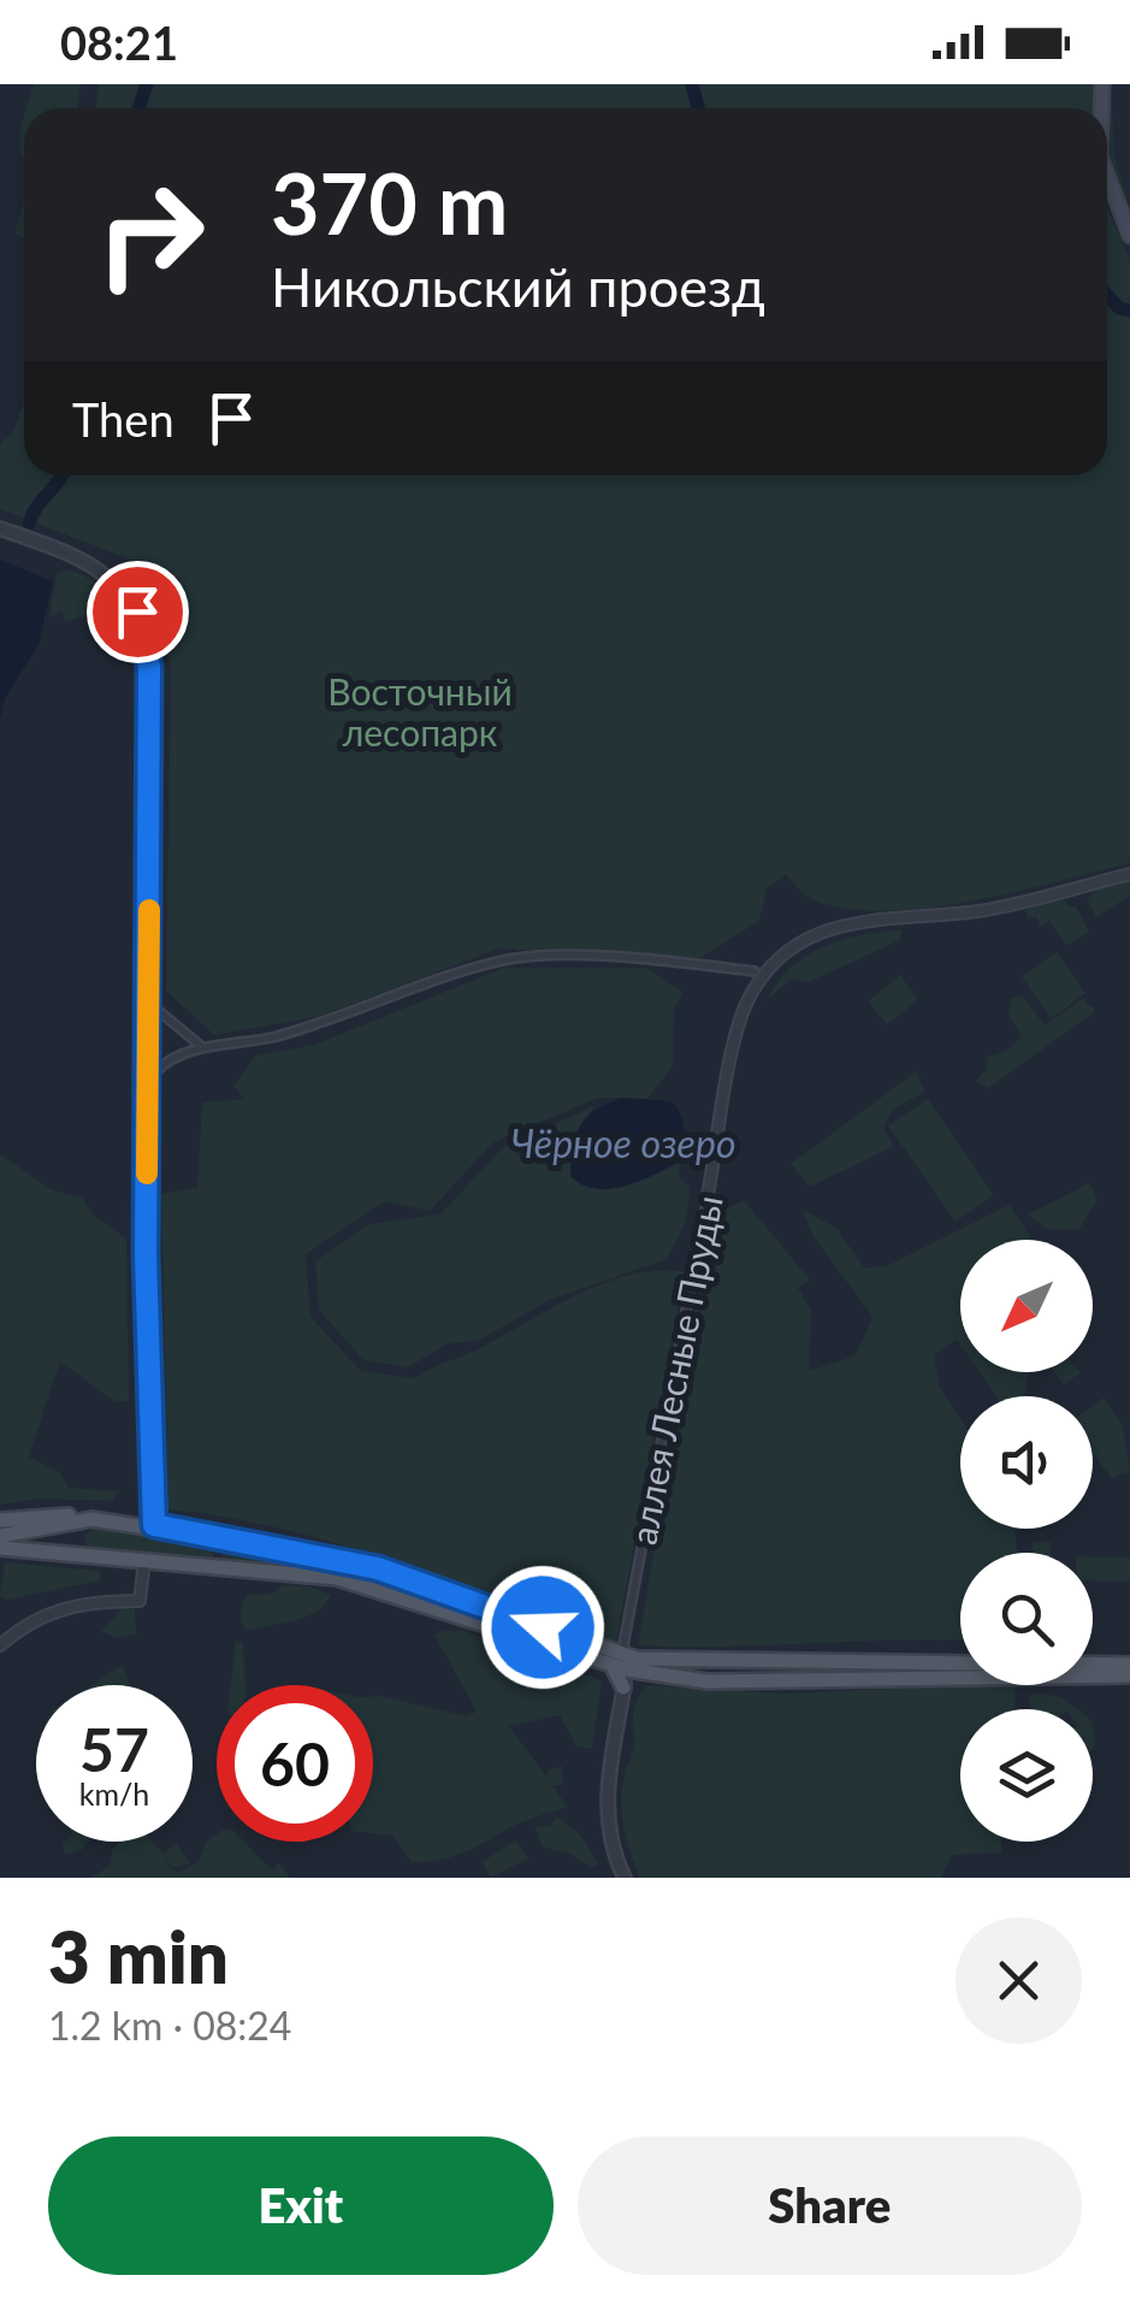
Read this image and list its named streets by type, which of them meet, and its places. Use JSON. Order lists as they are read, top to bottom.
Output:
{
  "streets": {
    "street": ["аллея Лесные Пруды"]
  },
  "water": ["Чёрное озеро"],
  "parks": ["Восточный лесопарк"],
  "north": "bottom left",
  "page": {
    "status": "08:21",
    "turn": ["370 m", "Никольский проезд"],
    "then": "Then",
    "speed": "57 km/h",
    "limit": "60",
    "heading": ["3 min", "1.2 km · 08:24"],
    "buttons": ["Exit", "Share"]
  }
}
